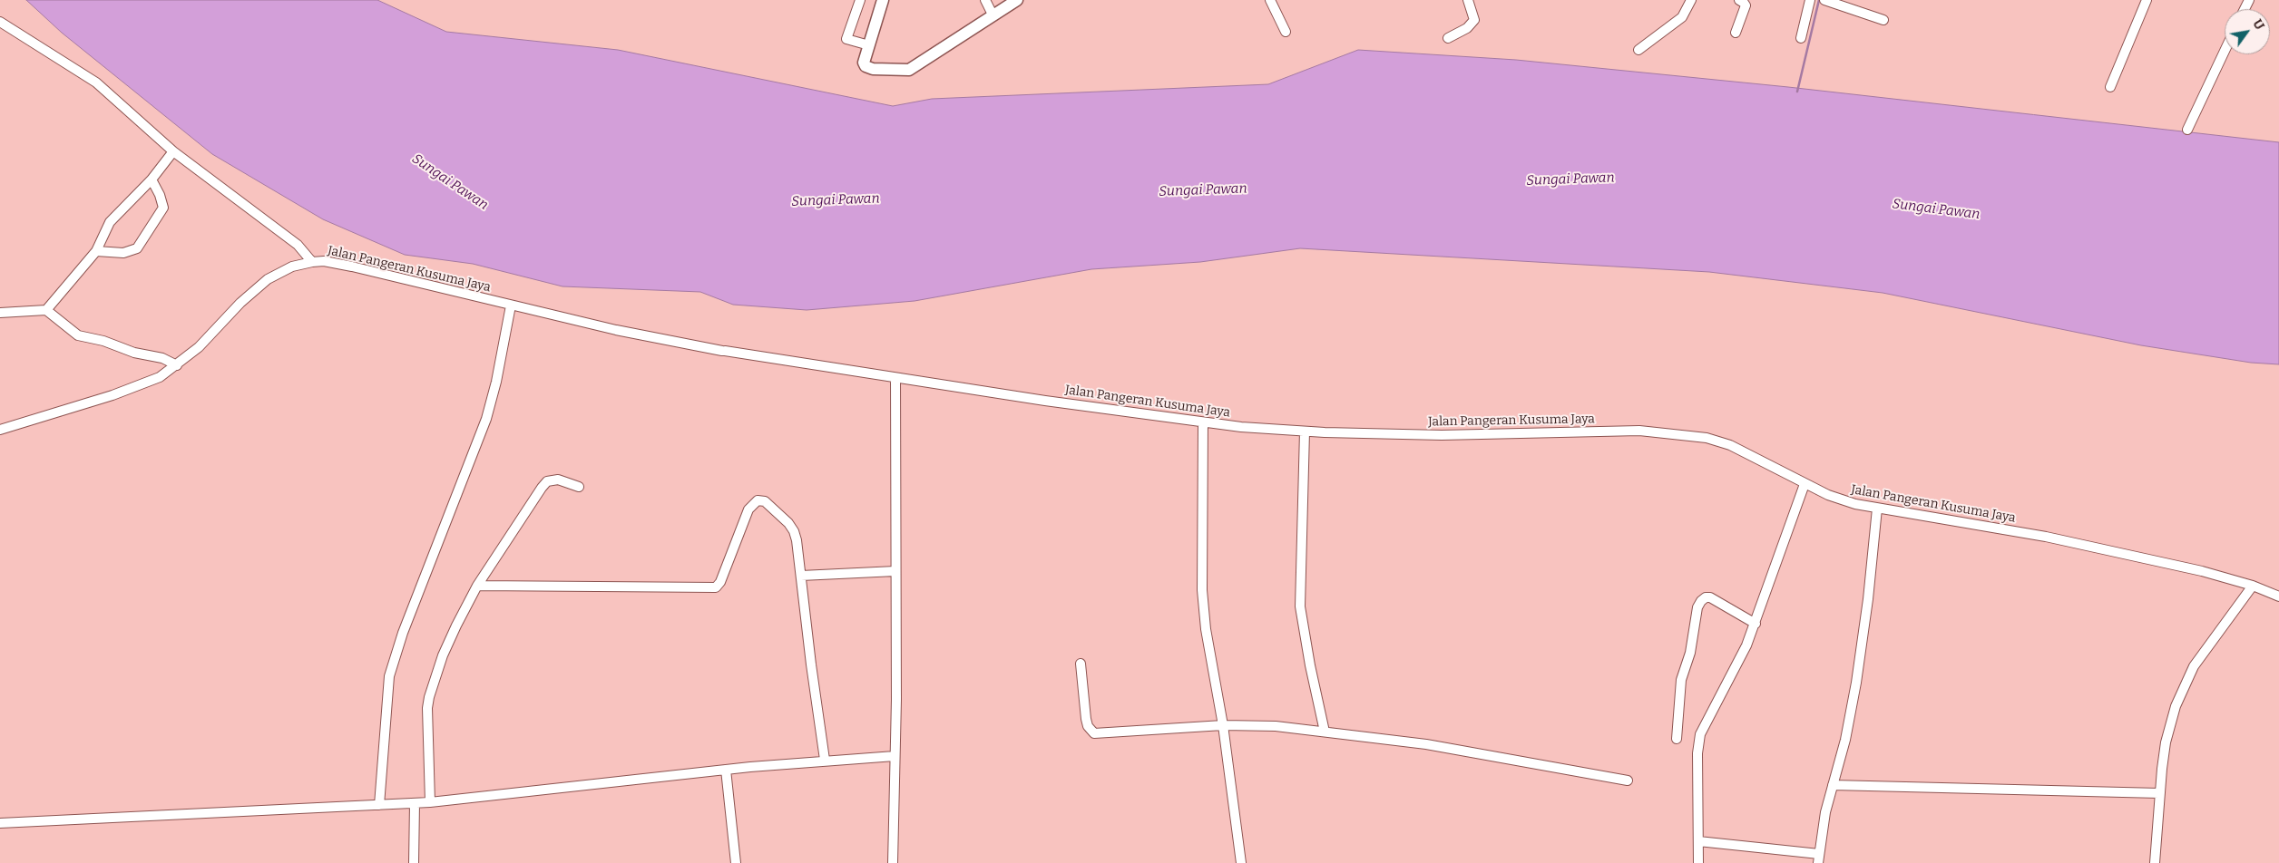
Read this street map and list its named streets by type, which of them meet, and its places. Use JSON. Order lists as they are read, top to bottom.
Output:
{
  "streets": {
    "street": ["Jalan Pangeran Kusuma Jaya"]
  },
  "water": ["Sungai Pawan"],
  "north": "top right"
}
